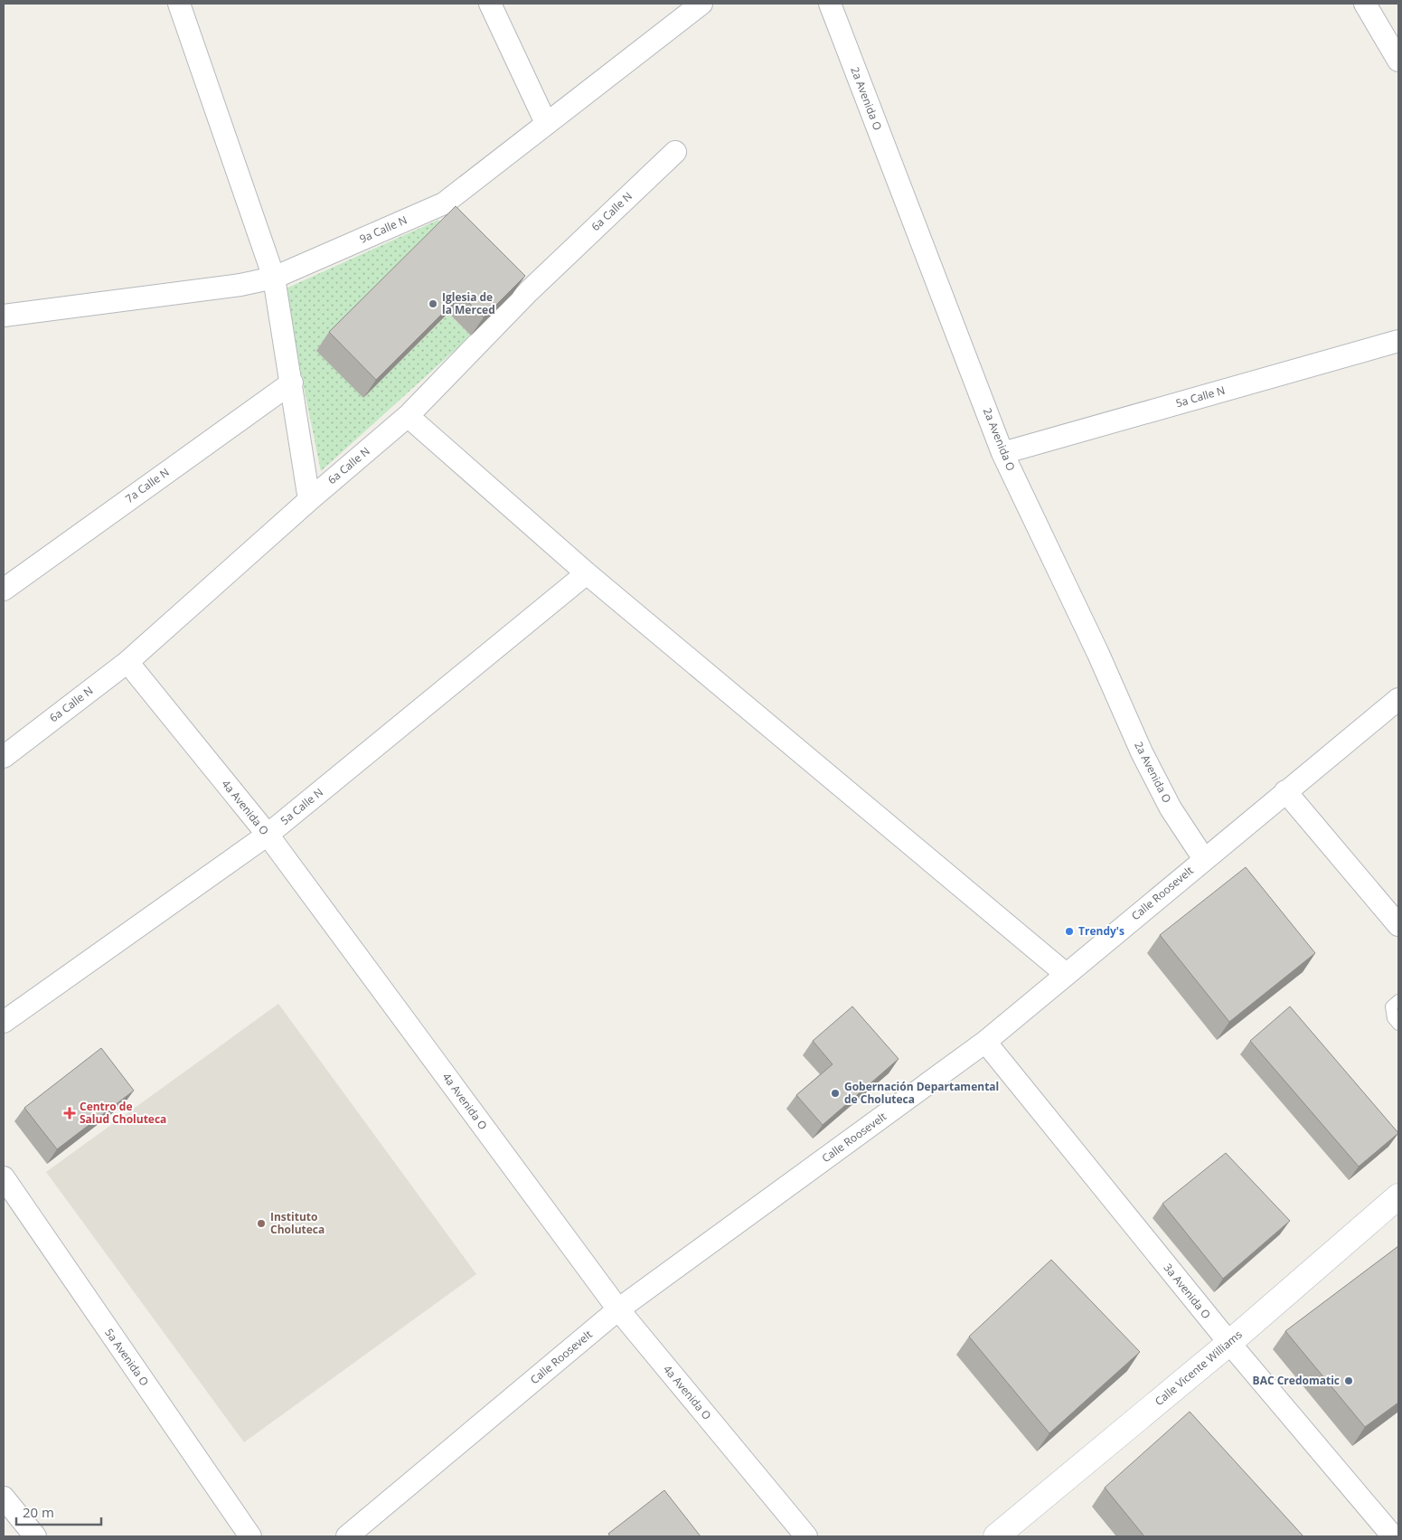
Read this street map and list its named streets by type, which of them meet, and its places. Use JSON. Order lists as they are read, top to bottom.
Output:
{
  "streets": {
    "main road": ["Calle Vicente Williams"],
    "street": [
      "2a Avenida O",
      "6a Calle N",
      "9a Calle N",
      "5a Calle N",
      "7a Calle N",
      "4a Avenida O",
      "Calle Roosevelt",
      "3a Avenida O",
      "5a Avenida O"
    ]
  },
  "crossings": [
    ["2a Avenida O", "5a Calle N"],
    ["2a Avenida O", "Calle Roosevelt"],
    ["6a Calle N", "4a Avenida O"],
    ["5a Calle N", "4a Avenida O"],
    ["4a Avenida O", "Calle Roosevelt"],
    ["Calle Roosevelt", "3a Avenida O"],
    ["3a Avenida O", "Calle Vicente Williams"]
  ],
  "places": {
    "other": [
      "Iglesia de la Merced",
      "Trendy's",
      "Gobernación Departamental de Choluteca",
      "Instituto Choluteca",
      "BAC Credomatic"
    ],
    "health": ["Centro de Salud Choluteca"]
  },
  "scale_bar": "20 m"
}
